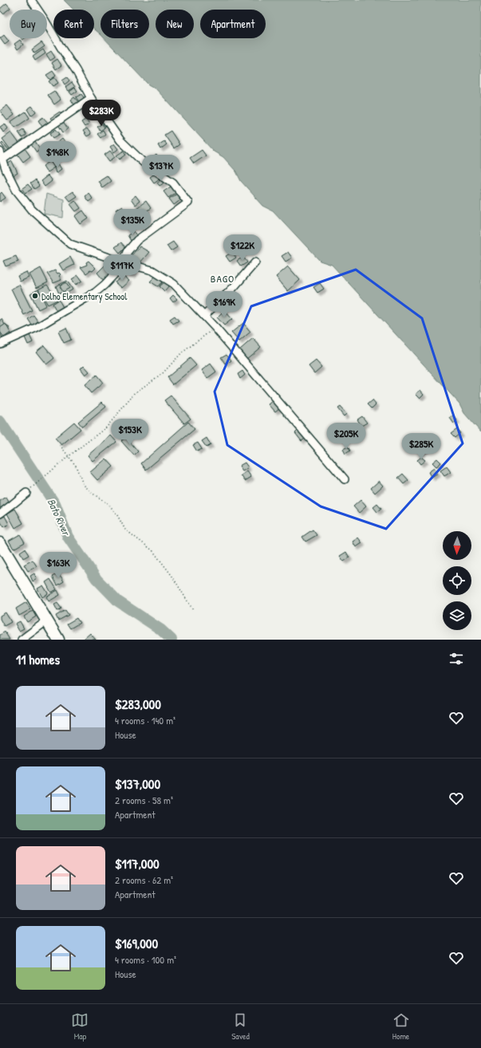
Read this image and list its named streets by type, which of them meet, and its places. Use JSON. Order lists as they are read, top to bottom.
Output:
{
  "districts": ["BAGO"],
  "water": ["Bato River"],
  "places": ["Dolho Elementary School"],
  "north": "bottom",
  "page": {
    "chip": [
      "Buy",
      "Rent",
      "Filters",
      "New",
      "Apartment"
    ],
    "price": [
      "$283K",
      "$148K",
      "$137K",
      "$135K",
      "$122K",
      "$117K",
      "$169K",
      "$153K",
      "$205K",
      "$285K",
      "$163K"
    ],
    "heading": "11 homes",
    "list": [
      {
        "name": "$283,000",
        "note": "4 rooms · 140 m² · House"
      },
      {
        "name": "$137,000",
        "note": "2 rooms · 58 m² · Apartment"
      },
      {
        "name": "$117,000",
        "note": "2 rooms · 62 m² · Apartment"
      },
      {
        "name": "$169,000",
        "note": "4 rooms · 100 m² · House"
      }
    ],
    "tabs": ["Map", "Saved", "Home"]
  }
}
